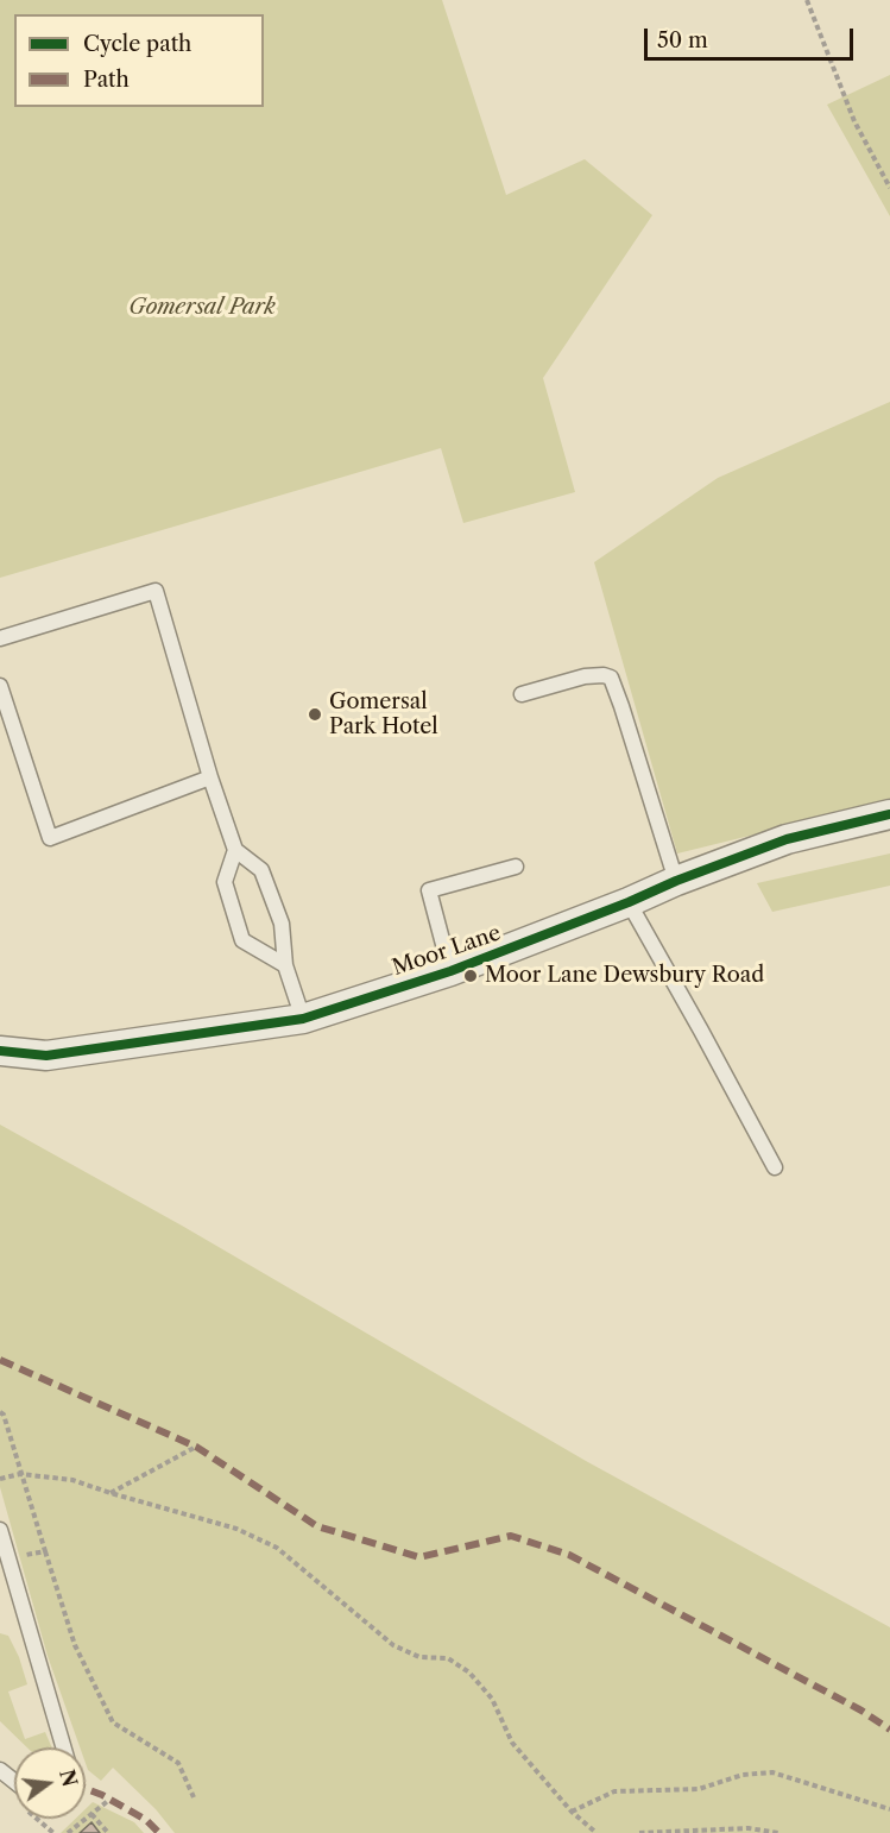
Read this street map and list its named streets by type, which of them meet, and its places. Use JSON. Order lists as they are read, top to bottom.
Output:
{
  "streets": {
    "street": ["Moor Lane"]
  },
  "parks": ["Gomersal Park"],
  "places": ["Gomersal Park Hotel", "Moor Lane Dewsbury Road"],
  "legend": ["Cycle path", "Path"],
  "scale_bar": "50 m",
  "north": "right"
}
